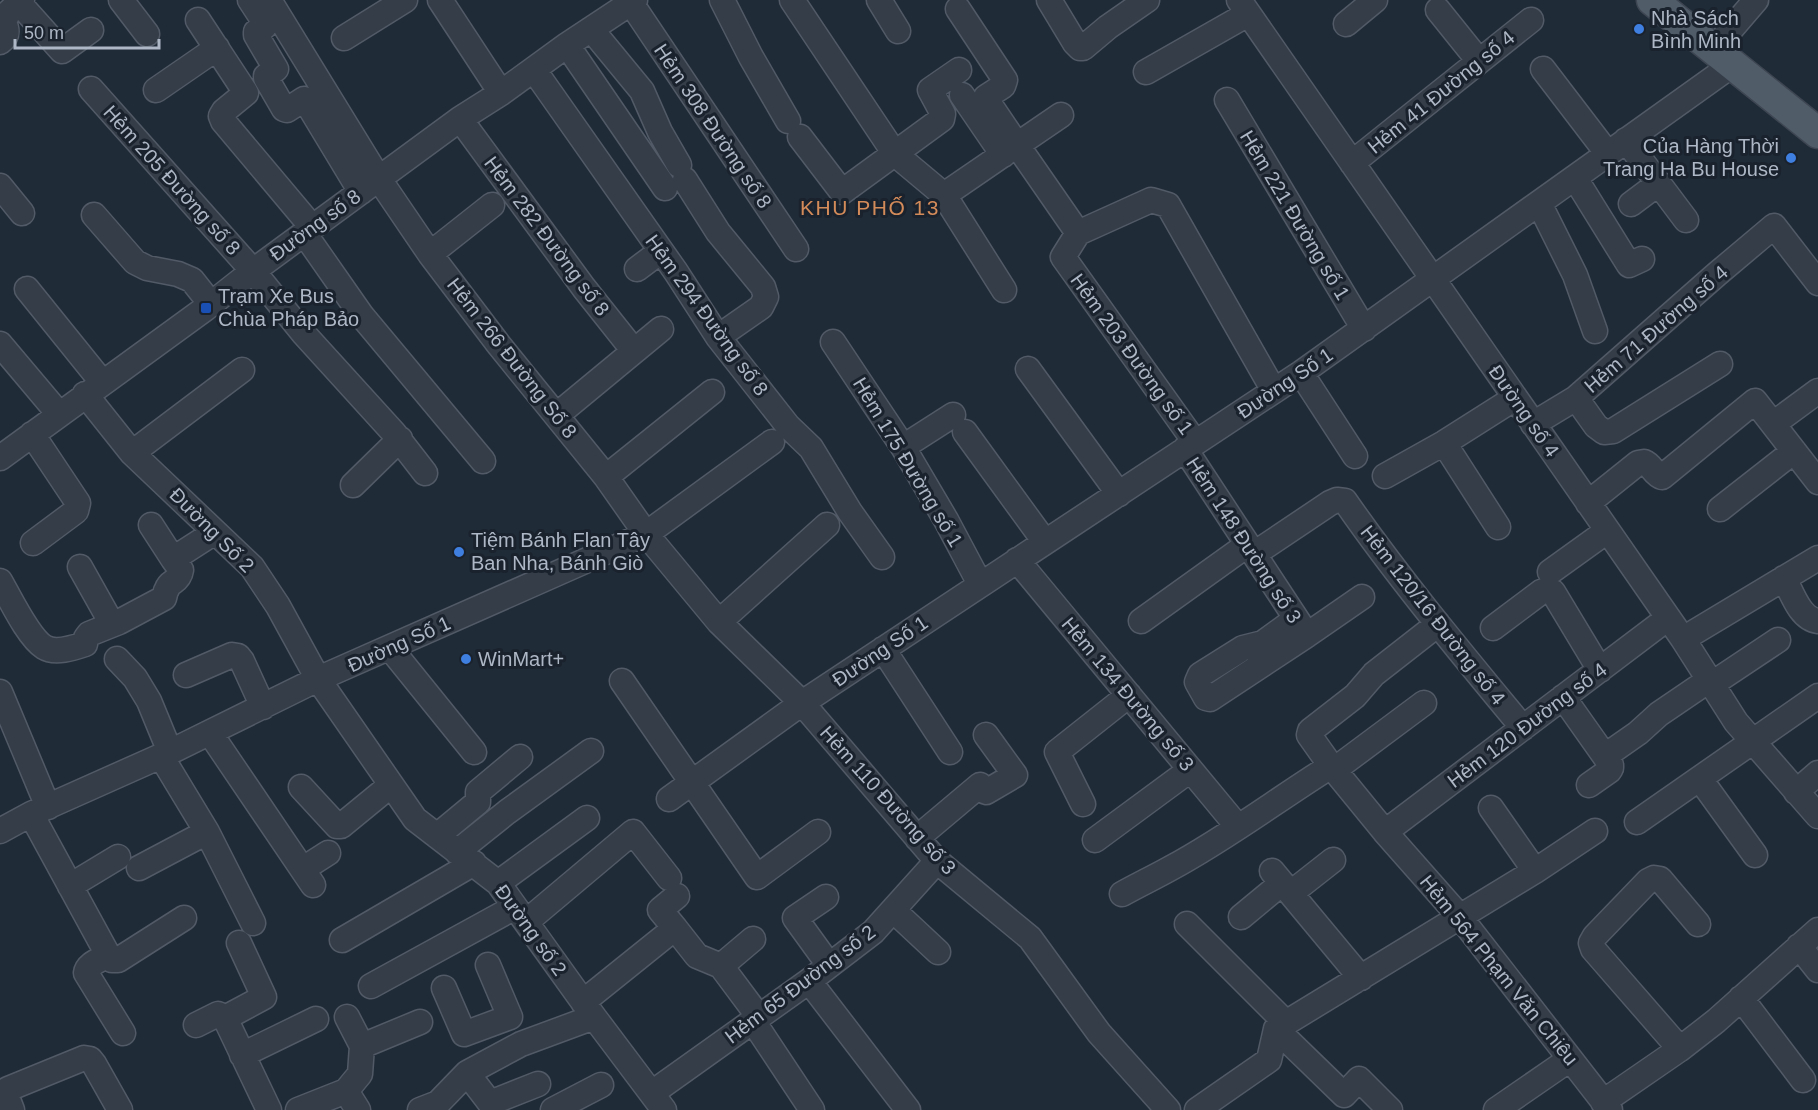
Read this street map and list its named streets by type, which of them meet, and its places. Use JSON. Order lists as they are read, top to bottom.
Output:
{
  "streets": {
    "street": [
      "Hẻm 41 Đường số 4",
      "Hẻm 308 Đường số 8",
      "Hẻm 205 Đường số 8",
      "Hẻm 221 Đường số 1",
      "Đường số 8",
      "Hẻm 282 Đường số 8",
      "Hẻm 294 Đường số 8",
      "Hẻm 71 Đường số 4",
      "Hẻm 203 Đường số 1",
      "Hẻm 266 Đường Số 8",
      "Đường Số 1",
      "Đường số 4",
      "Hẻm 175 Đường số 1",
      "Đường Số 2",
      "Hẻm 148 Đường số 3",
      "Hẻm 120/16 Đường số 4",
      "Hẻm 134 Đường số 3",
      "Hẻm 120 Đường số 4",
      "Hẻm 110 Đường số 3",
      "Đường số 2",
      "Hẻm 564 Phạm Văn Chiêu",
      "Hẻm 65 Đường số 2"
    ]
  },
  "crossings": [
    ["Hẻm 41 Đường số 4", "Đường số 4"],
    ["Hẻm 308 Đường số 8", "Đường số 8"],
    ["Hẻm 205 Đường số 8", "Đường số 8"],
    ["Hẻm 221 Đường số 1", "Đường Số 1"],
    ["Đường số 8", "Hẻm 282 Đường số 8"],
    ["Đường số 8", "Hẻm 294 Đường số 8"],
    ["Đường số 8", "Hẻm 266 Đường Số 8"],
    ["Đường số 8", "Đường Số 2"],
    ["Hẻm 71 Đường số 4", "Đường số 4"],
    ["Hẻm 203 Đường số 1", "Đường Số 1"],
    ["Hẻm 203 Đường số 1", "Hẻm 148 Đường số 3"],
    ["Hẻm 266 Đường Số 8", "Đường Số 1"],
    ["Đường Số 1", "Đường số 4"],
    ["Đường Số 1", "Hẻm 175 Đường số 1"],
    ["Đường Số 1", "Đường Số 2"],
    ["Đường Số 1", "Hẻm 148 Đường số 3"],
    ["Đường Số 1", "Hẻm 134 Đường số 3"],
    ["Đường Số 1", "Hẻm 110 Đường số 3"],
    ["Đường Số 1", "Đường số 2"],
    ["Đường số 4", "Hẻm 120 Đường số 4"],
    ["Đường Số 2", "Đường số 2"],
    ["Hẻm 148 Đường số 3", "Hẻm 120/16 Đường số 4"],
    ["Hẻm 120/16 Đường số 4", "Hẻm 120 Đường số 4"],
    ["Hẻm 120/16 Đường số 4", "Hẻm 564 Phạm Văn Chiêu"],
    ["Hẻm 120 Đường số 4", "Hẻm 564 Phạm Văn Chiêu"],
    ["Hẻm 110 Đường số 3", "Hẻm 65 Đường số 2"],
    ["Đường số 2", "Hẻm 65 Đường số 2"]
  ],
  "districts": ["KHU PHỐ 13"],
  "places": {
    "other": [
      "Nhà Sách Bình Minh",
      "Của Hàng Thời Trang Ha Bu House",
      "Tiệm Bánh Flan Tây Ban Nha, Bánh Giò",
      "WinMart+"
    ],
    "transit": ["Trạm Xe Bus Chùa Pháp Bảo"]
  },
  "scale_bar": "50 m"
}
